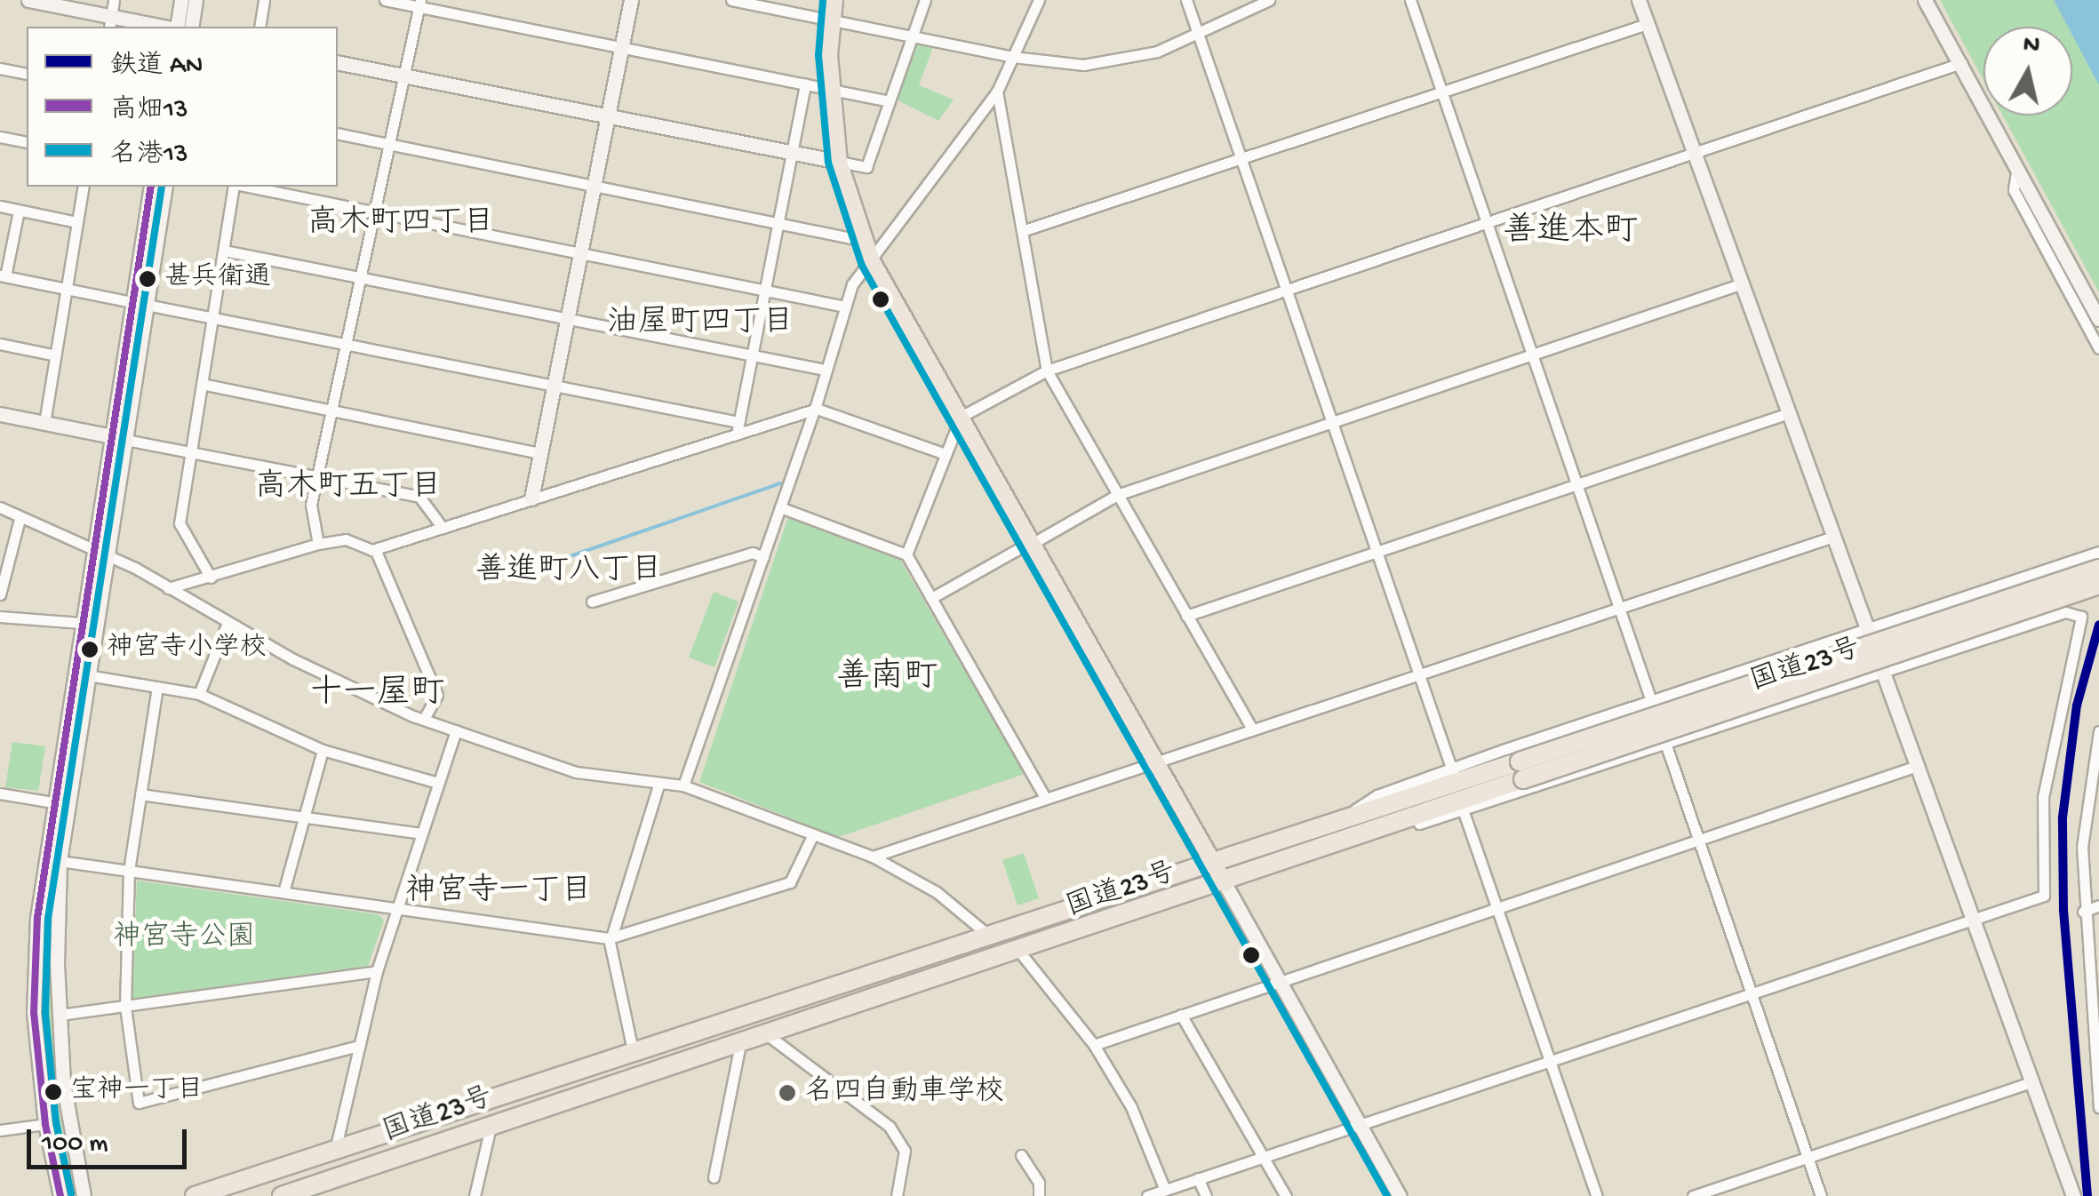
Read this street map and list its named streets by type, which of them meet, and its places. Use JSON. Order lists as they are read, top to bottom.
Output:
{
  "streets": {
    "highway": ["国道23号"]
  },
  "districts": [
    "高木町四丁目",
    "善進本町",
    "油屋町四丁目",
    "高木町五丁目",
    "善進町八丁目",
    "善南町",
    "十一屋町",
    "神宮寺一丁目"
  ],
  "parks": ["神宮寺公園"],
  "places": [
    "甚兵衛通",
    "神宮寺小学校",
    "宝神一丁目",
    "名四自動車学校"
  ],
  "lines": ["transit line 名港13", "transit line 高畑13", "rail line AN"],
  "legend": ["鉄道 AN", "高畑13", "名港13"],
  "scale_bar": "100 m",
  "north": "top"
}
